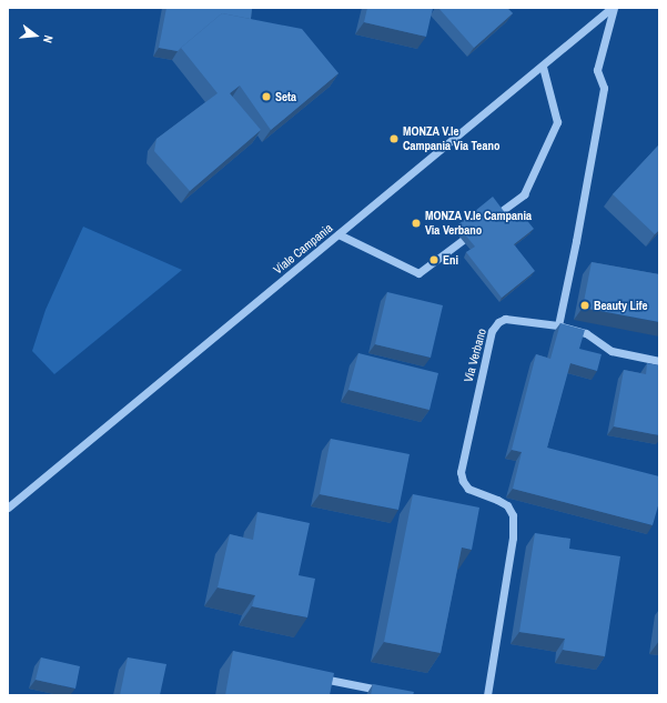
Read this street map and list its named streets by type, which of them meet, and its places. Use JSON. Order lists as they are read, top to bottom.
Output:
{
  "streets": {
    "street": ["Viale Campania", "Via Verbano"]
  },
  "places": [
    "Seta",
    "MONZA V.le Campania Via Teano",
    "MONZA V.le Campania Via Verbano",
    "Eni",
    "Beauty Life"
  ],
  "north": "right"
}
